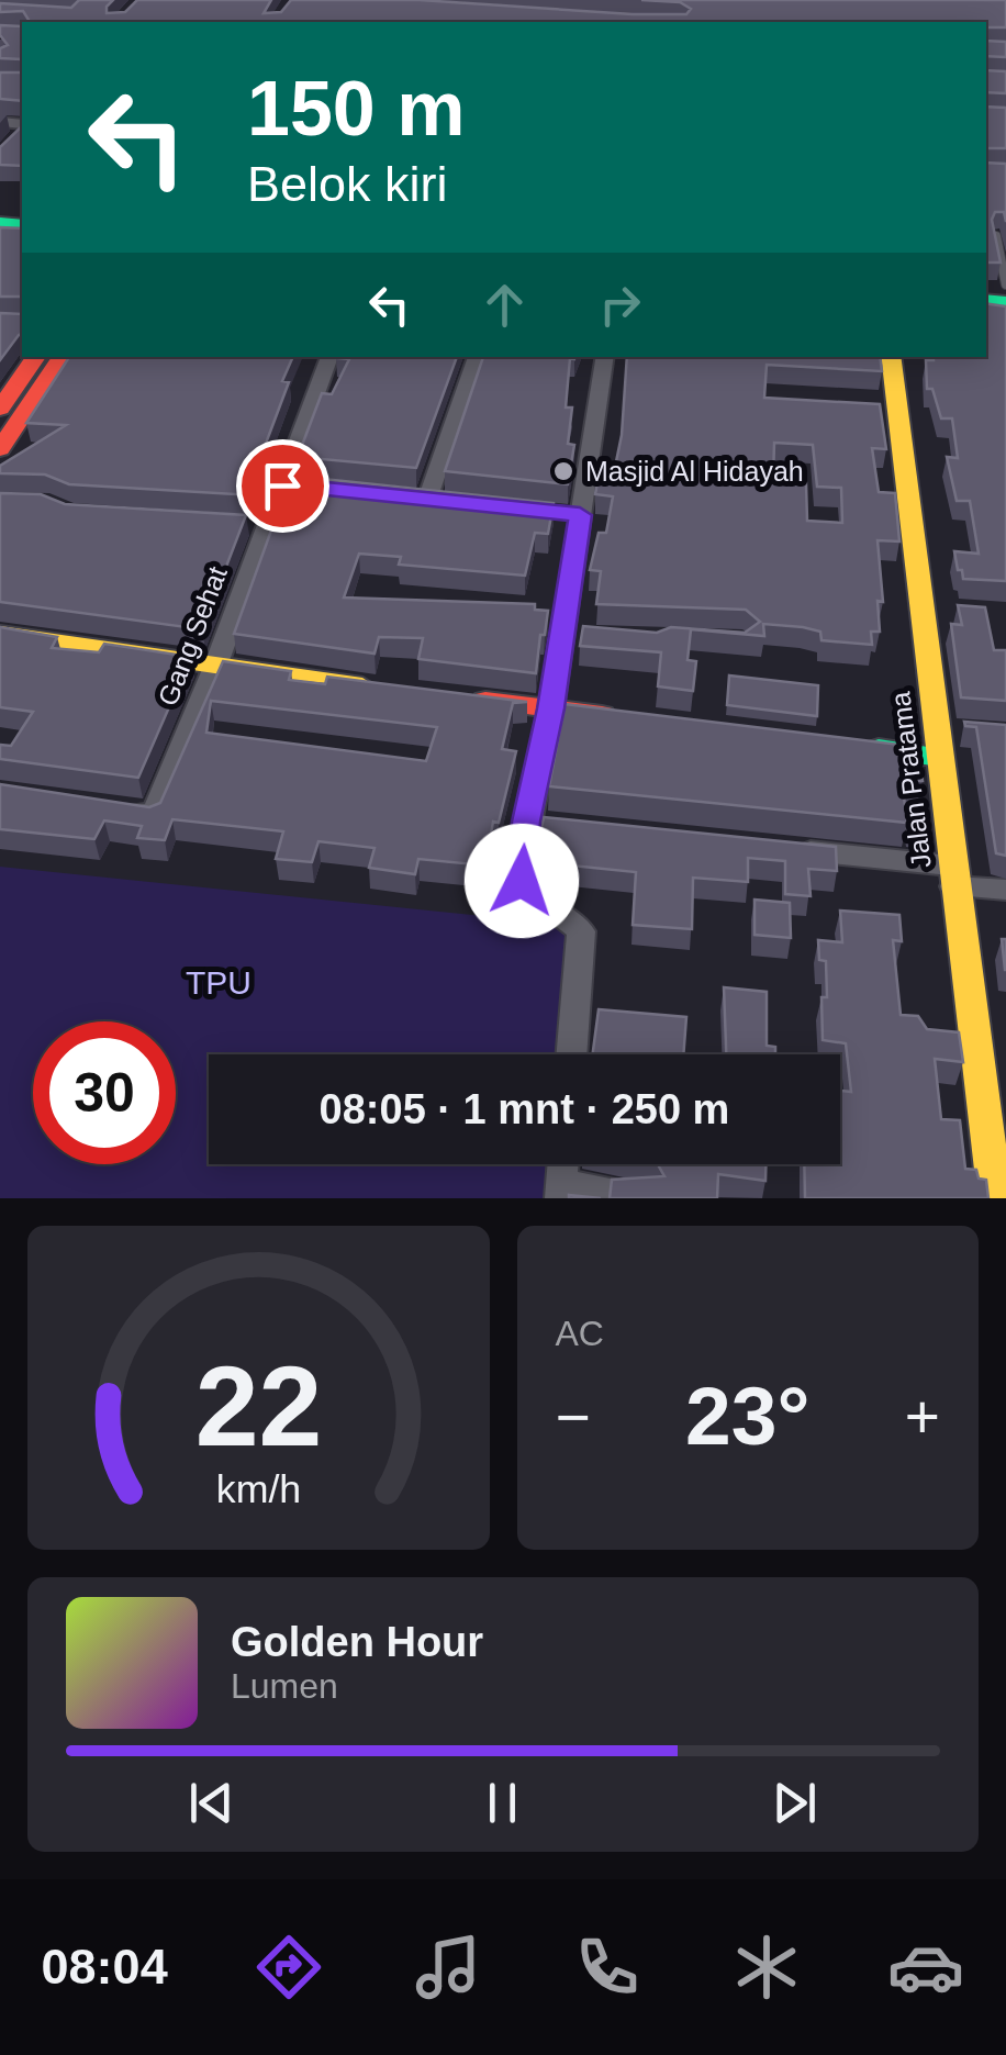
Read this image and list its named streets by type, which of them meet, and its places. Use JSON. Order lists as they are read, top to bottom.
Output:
{
  "streets": {
    "street": ["Gang Sehat", "Jalan Pratama"]
  },
  "parks": ["TPU"],
  "places": ["Masjid Al Hidayah"],
  "page": {
    "turn": ["150 m", "Belok kiri"],
    "limit": "30",
    "trip": "08:05 · 1 mnt · 250 m",
    "tile": "AC",
    "heat": ["−", "23°", "+"],
    "song": ["Golden Hour", "Lumen"],
    "tabs": "08:04",
    "gauge": ["22", "km/h"]
  }
}
